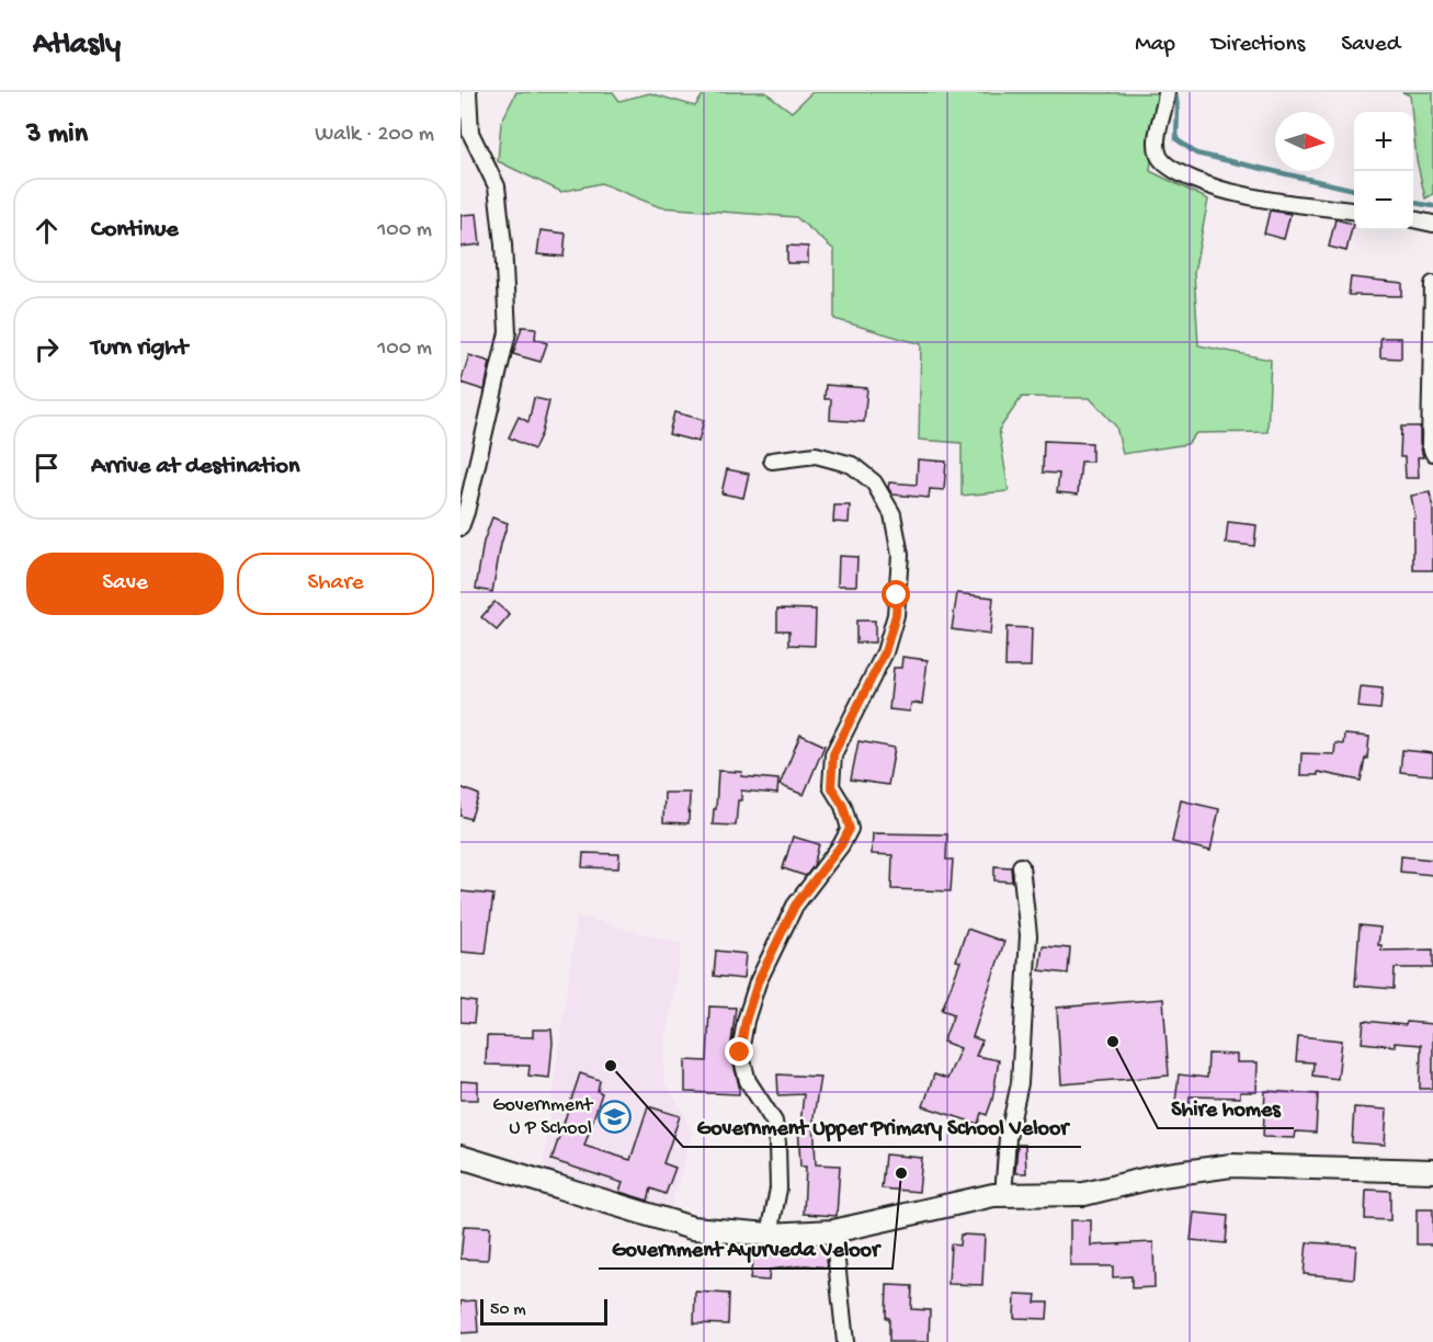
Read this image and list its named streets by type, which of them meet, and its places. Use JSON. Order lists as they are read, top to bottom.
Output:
{
  "places": {
    "other": ["Shire homes", "Government Upper Primary School Veloor", "Government Ayurveda Veloor"],
    "school or university": ["Government U P School"]
  },
  "scale_bar": "50 m",
  "north": "right",
  "page": {
    "header": "Atlasly",
    "nav": ["Map", "Directions", "Saved"],
    "heading": ["3 min", "Walk · 200 m"],
    "map_buttons": ["+", "−"],
    "list": [
      ["Continue", "100 m"],
      ["Turn right", "100 m"],
      "Arrive at destination"
    ],
    "buttons": ["Save", "Share"],
    "scale": "50 m"
  }
}
